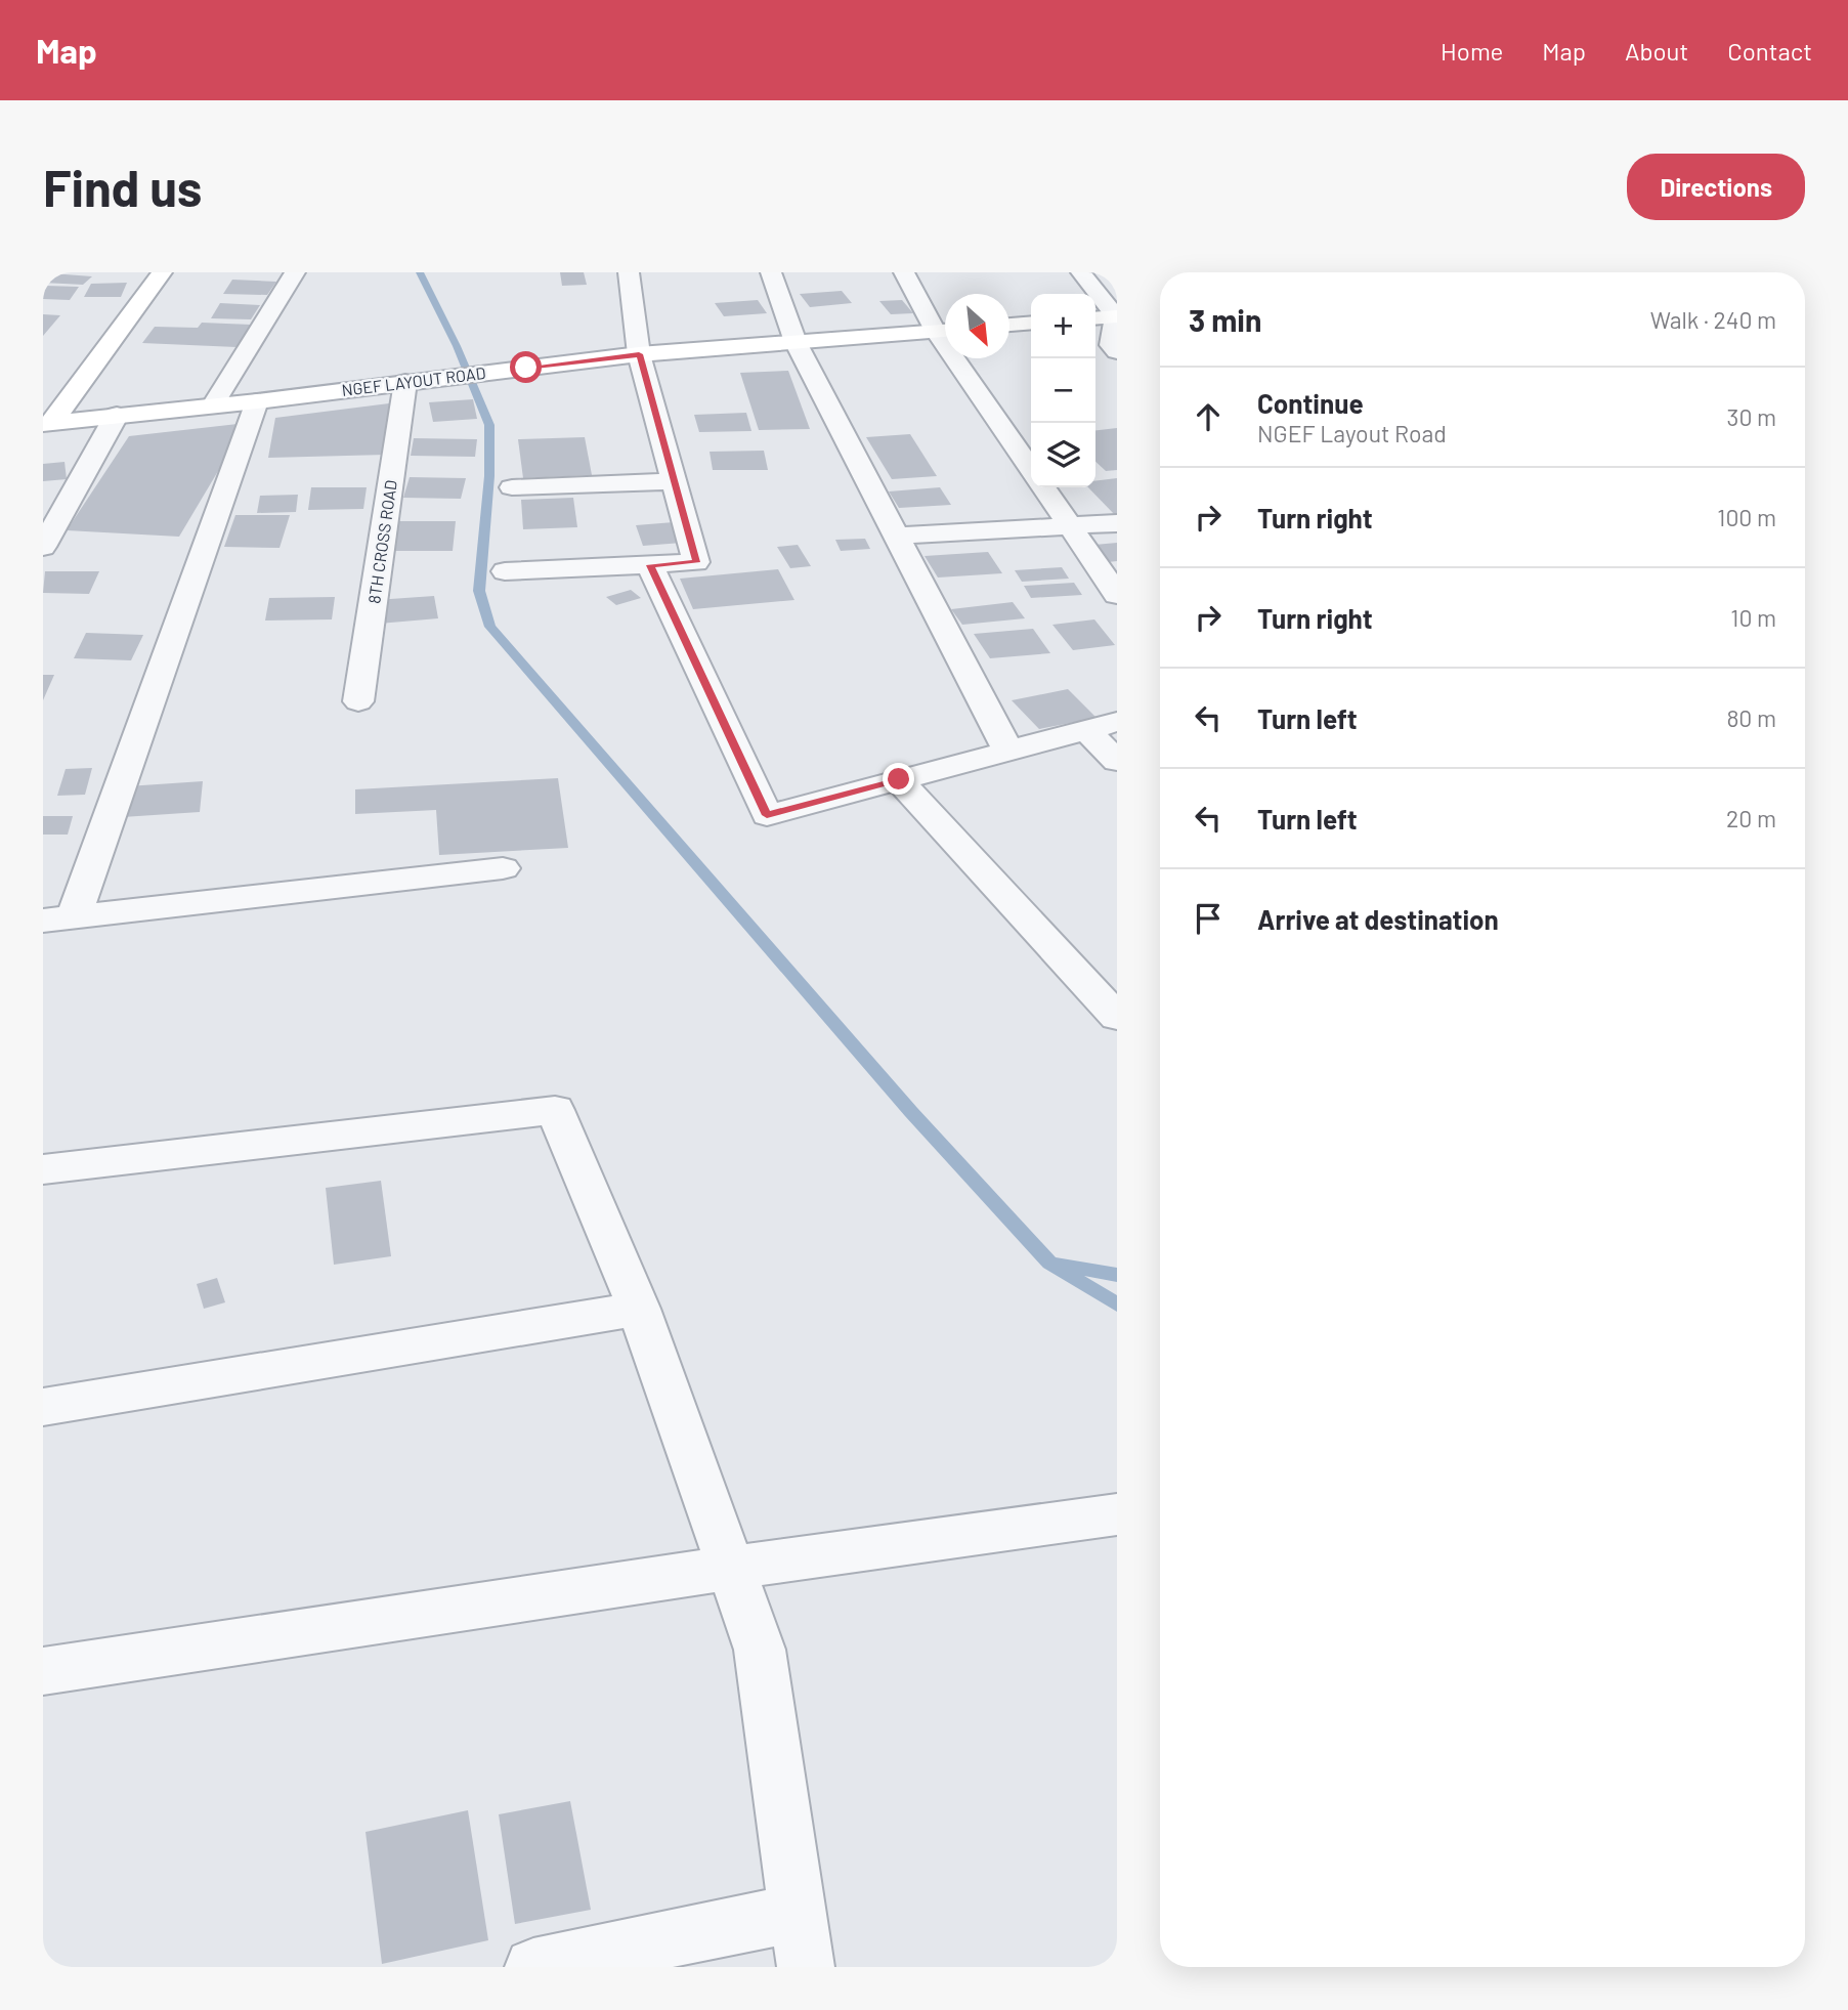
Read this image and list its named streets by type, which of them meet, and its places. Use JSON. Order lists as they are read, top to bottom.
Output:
{
  "streets": {
    "street": ["NGEF LAYOUT ROAD", "8TH CROSS ROAD"]
  },
  "crossings": [
    ["NGEF LAYOUT ROAD", "8TH CROSS ROAD"]
  ],
  "north": "bottom right",
  "page": {
    "header": "Map",
    "nav": [
      "Home",
      "Map",
      "About",
      "Contact"
    ],
    "buttons": "Directions",
    "title": "Find us",
    "heading": ["3 min", "Walk · 240 m"],
    "map_buttons": ["+", "−"],
    "list": [
      ["Continue", "NGEF Layout Road", "30 m"],
      ["Turn right", "100 m"],
      ["Turn right", "10 m"],
      ["Turn left", "80 m"],
      ["Turn left", "20 m"],
      "Arrive at destination"
    ]
  }
}
